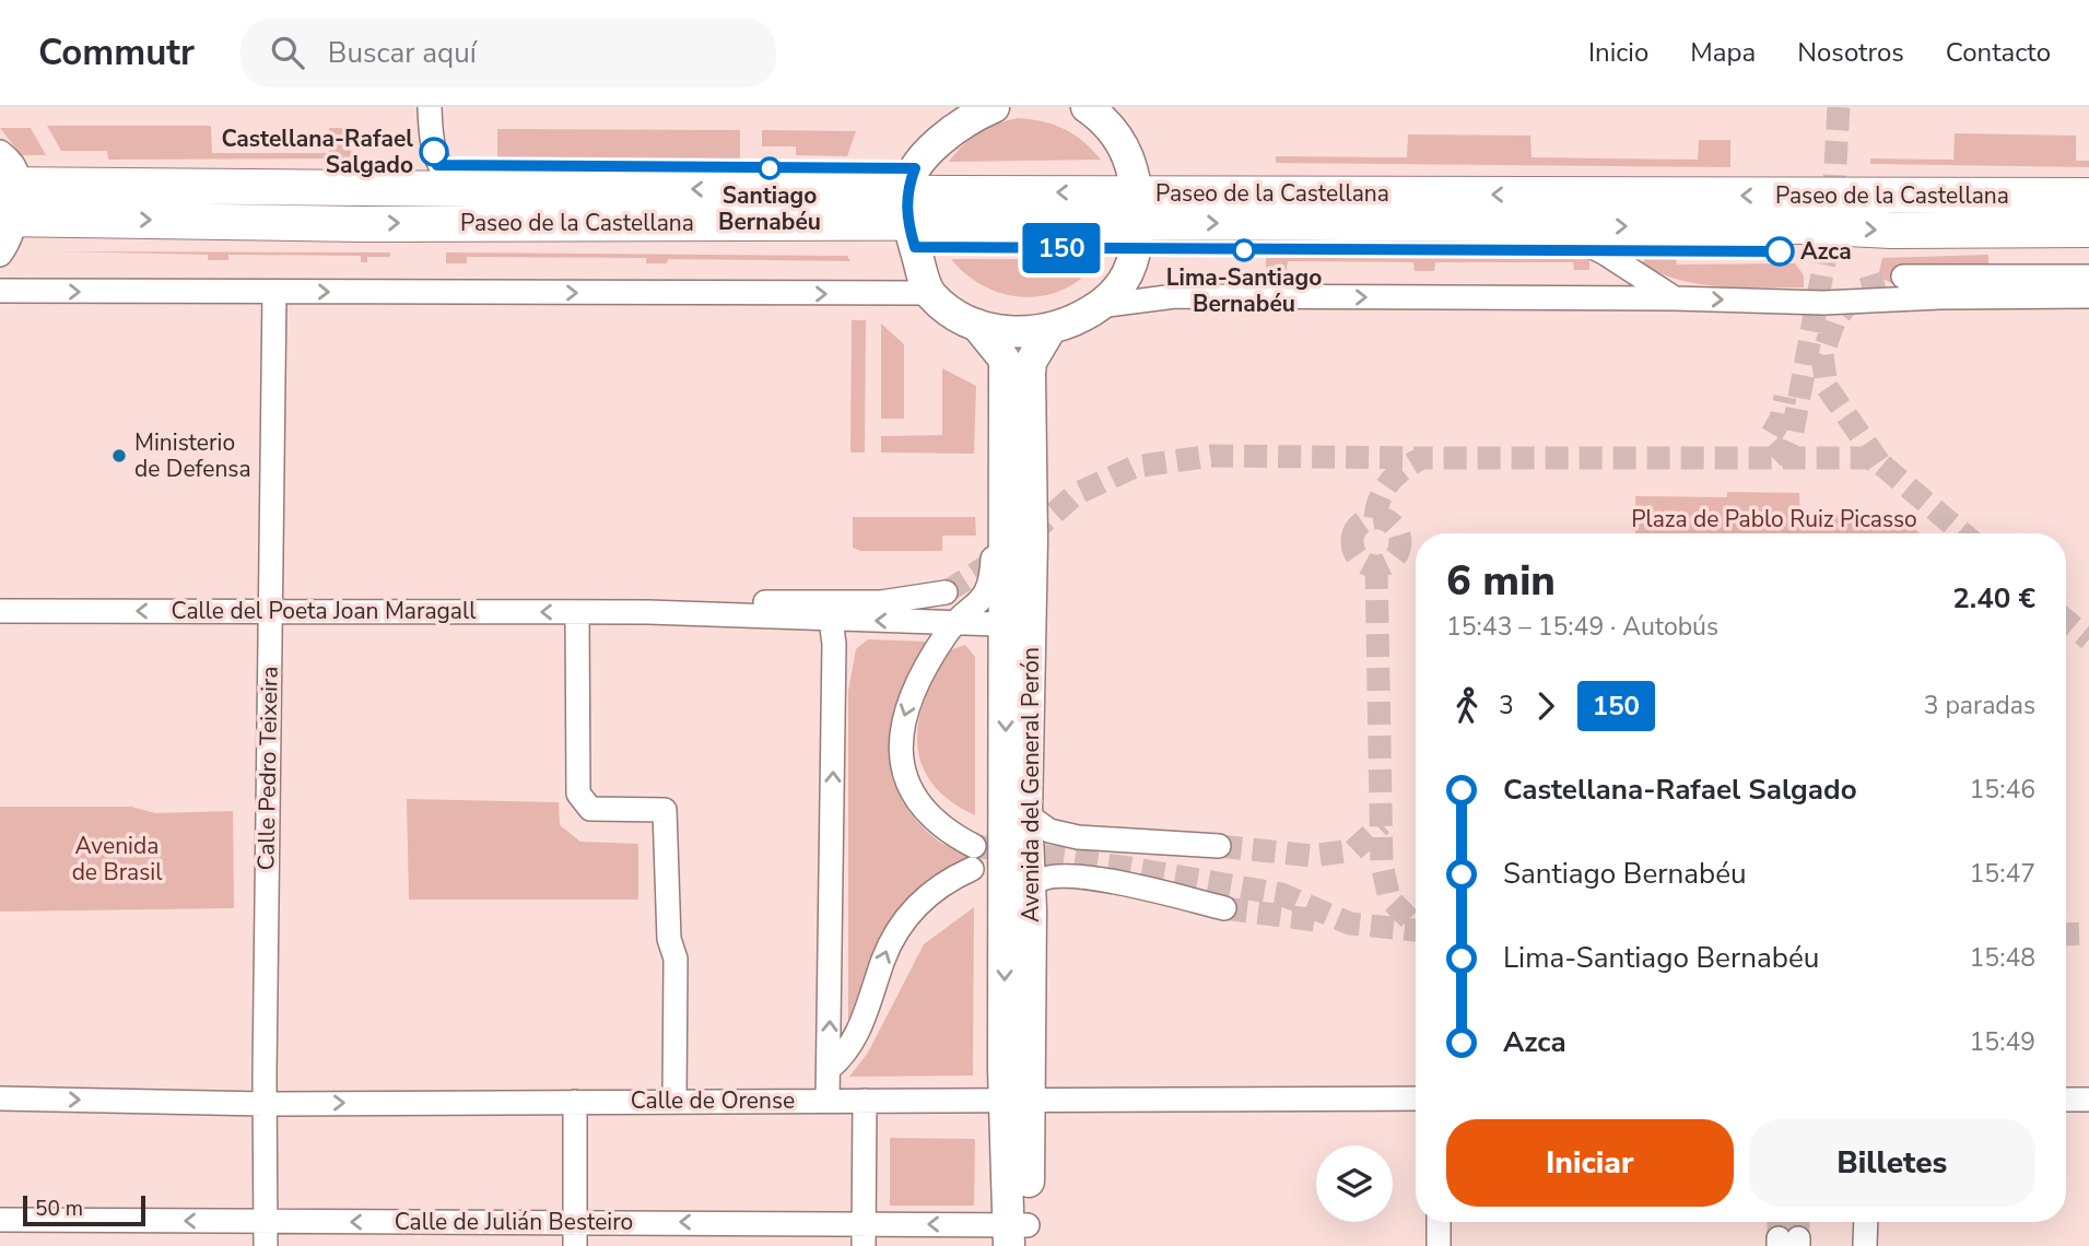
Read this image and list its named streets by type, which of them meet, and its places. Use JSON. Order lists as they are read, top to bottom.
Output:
{
  "streets": {
    "highway": ["Paseo de la Castellana"],
    "main road": ["Avenida del General Perón"],
    "street": [
      "Calle del Poeta Joan Maragall",
      "Calle Pedro Teixeira",
      "Calle de Orense",
      "Calle de Julián Besteiro"
    ]
  },
  "crossings": [
    ["Calle del Poeta Joan Maragall", "Calle Pedro Teixeira"],
    ["Calle del Poeta Joan Maragall", "Avenida del General Perón"],
    ["Calle Pedro Teixeira", "Calle de Orense"],
    ["Calle Pedro Teixeira", "Calle de Julián Besteiro"],
    ["Avenida del General Perón", "Calle de Orense"],
    ["Avenida del General Perón", "Calle de Julián Besteiro"]
  ],
  "one_way": ["Calle del Poeta Joan Maragall", "Calle de Orense", "Calle de Julián Besteiro"],
  "parks": ["Plaza de Pablo Ruiz Picasso", "Avenida de Brasil"],
  "places": [
    "Castellana-Rafael Salgado",
    "Santiago Bernabéu",
    "Lima-Santiago Bernabéu",
    "Azca",
    "Ministerio de Defensa"
  ],
  "lines": ["bus line 150"],
  "scale_bar": "50 m",
  "page": {
    "header": "Commutr",
    "search": "Buscar aquí",
    "nav": [
      "Inicio",
      "Mapa",
      "Nosotros",
      "Contacto"
    ],
    "on_map": "150",
    "heading": ["6 min", "15:43 – 15:49 · Autobús", "2.40 €"],
    "legs": ["3", "150", "3 paradas"],
    "list": [
      {
        "name": "Castellana-Rafael Salgado",
        "value": "15:46"
      },
      {
        "name": "Santiago Bernabéu",
        "value": "15:47"
      },
      {
        "name": "Lima-Santiago Bernabéu",
        "value": "15:48"
      },
      {
        "name": "Azca",
        "value": "15:49"
      }
    ],
    "buttons": ["Iniciar", "Billetes"],
    "scale": "50 m"
  }
}
